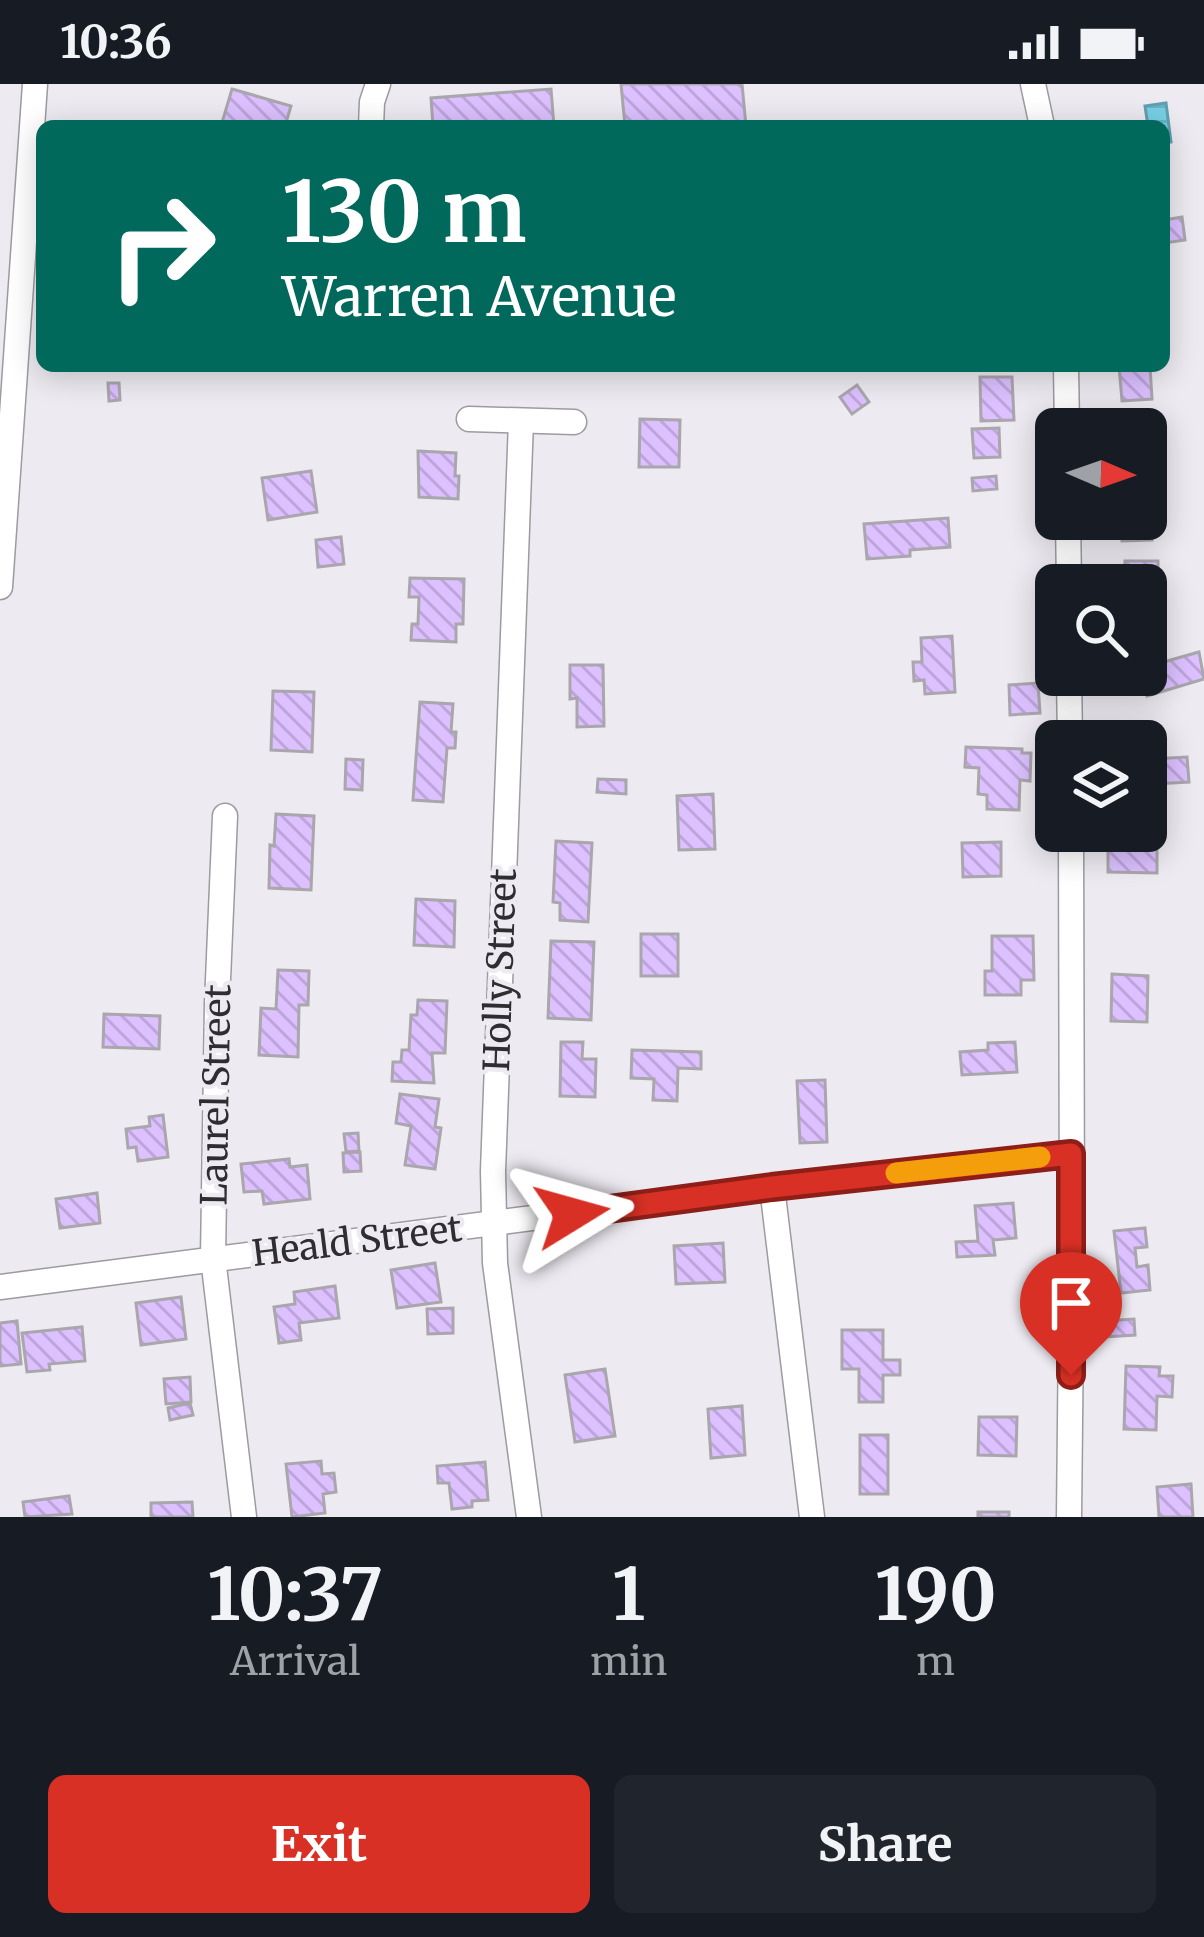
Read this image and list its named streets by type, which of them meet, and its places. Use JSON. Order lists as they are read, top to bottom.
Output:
{
  "streets": {
    "street": ["Holly Street", "Laurel Street", "Heald Street"]
  },
  "crossings": [
    ["Holly Street", "Heald Street"],
    ["Laurel Street", "Heald Street"]
  ],
  "north": "right",
  "page": {
    "status": "10:36",
    "turn": ["130 m", "Warren Avenue"],
    "eta": [
      "10:37",
      "Arrival",
      "1",
      "min",
      "190",
      "m"
    ],
    "buttons": ["Exit", "Share"]
  }
}
